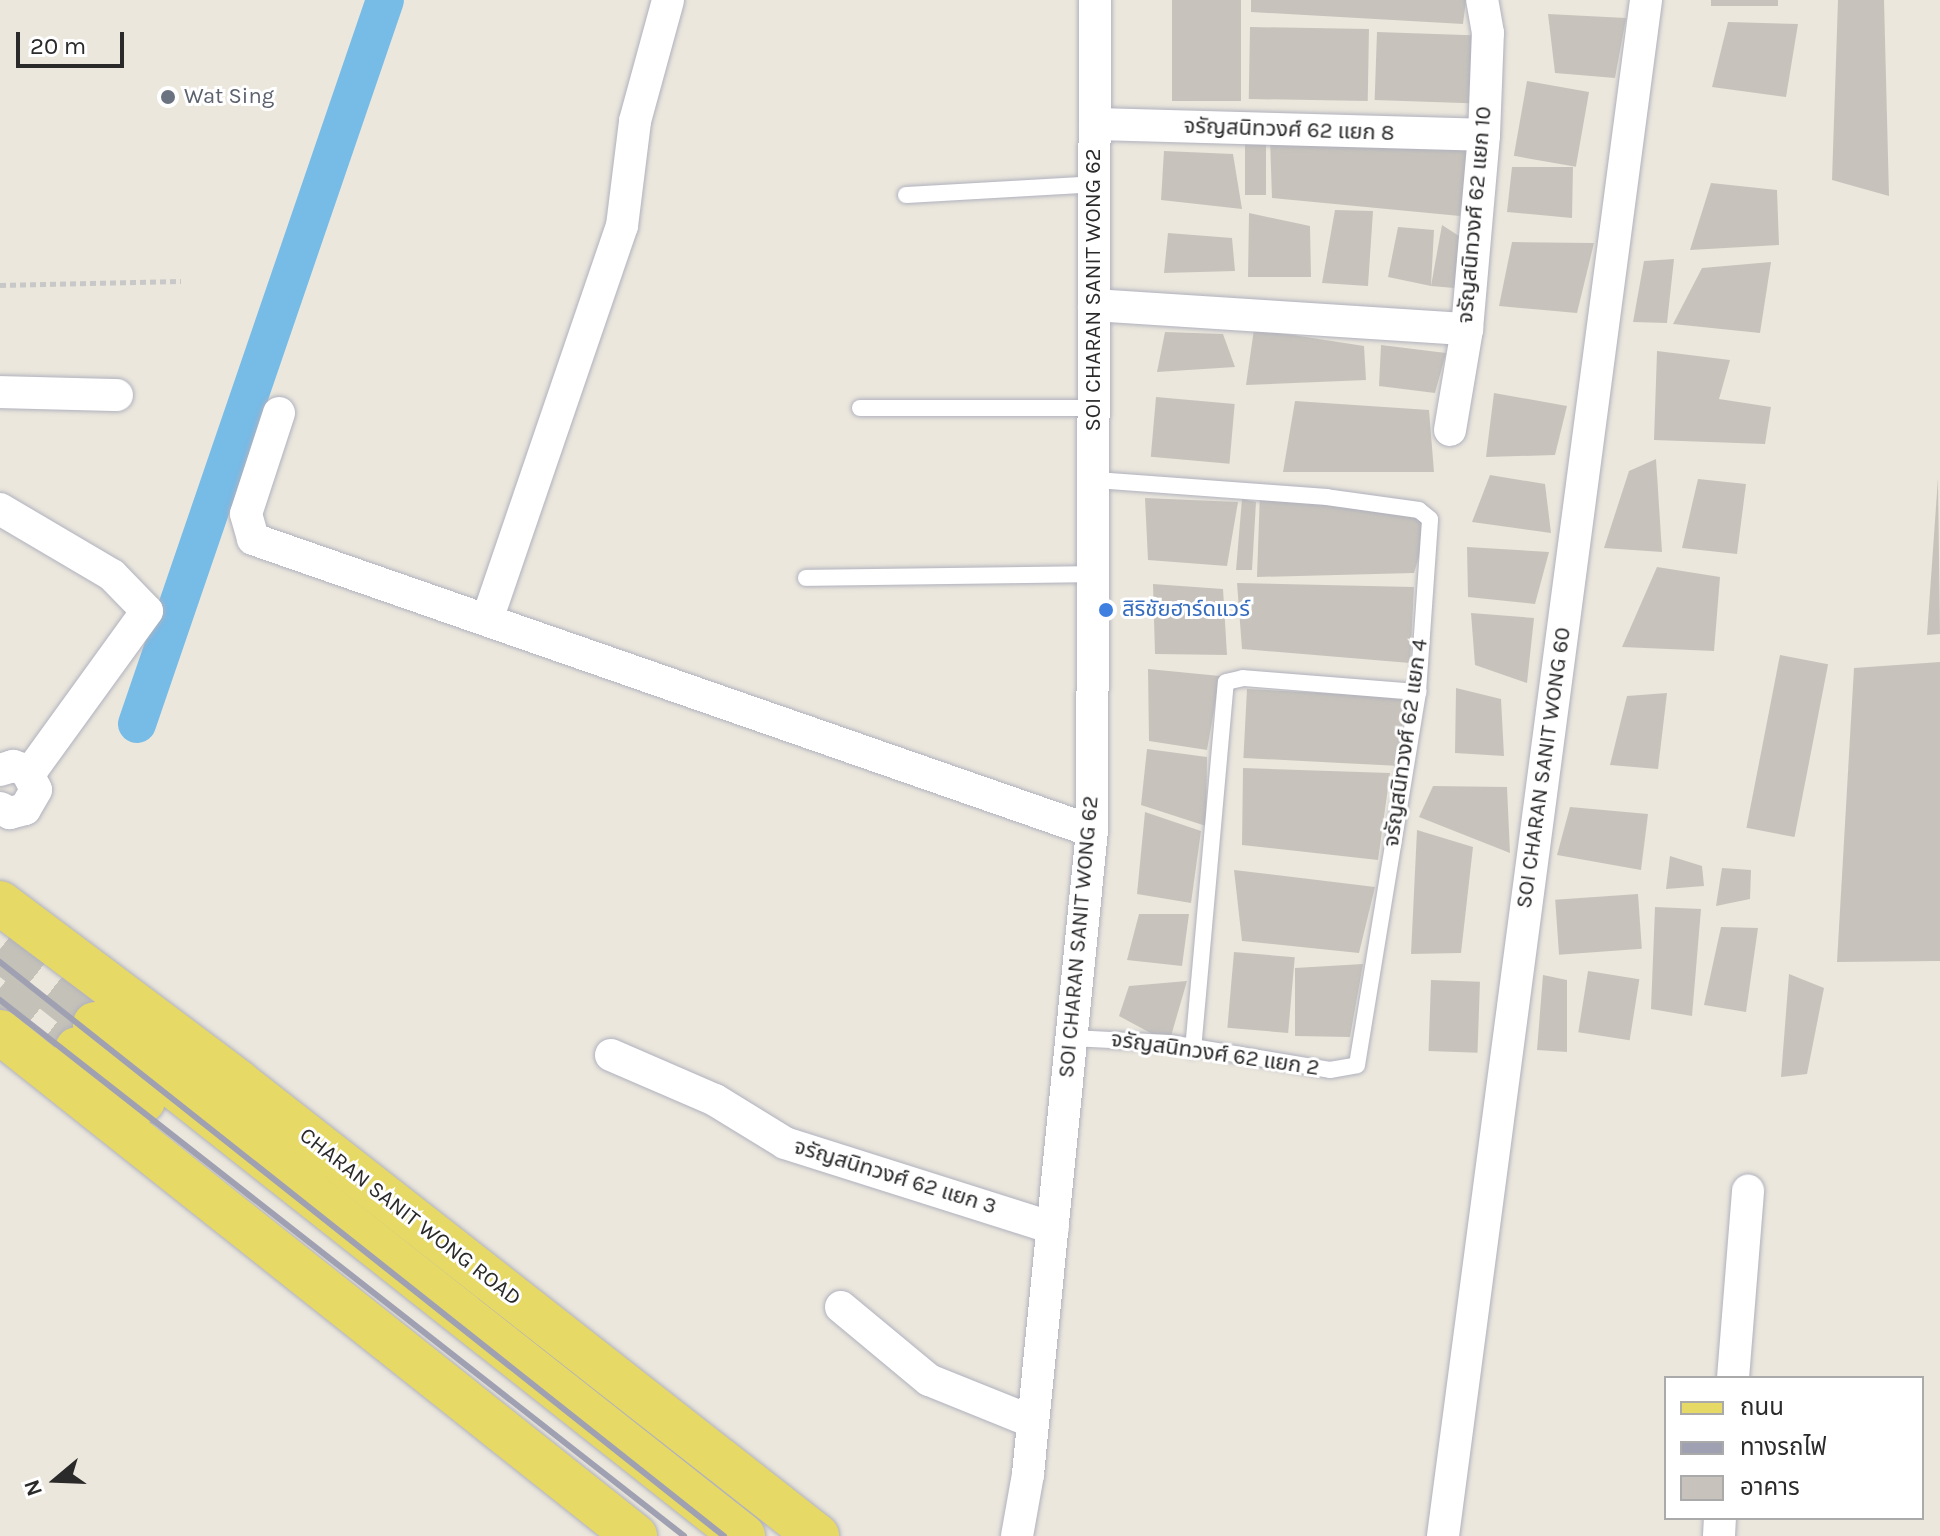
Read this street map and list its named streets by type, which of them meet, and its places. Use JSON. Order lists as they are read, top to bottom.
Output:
{
  "streets": {
    "main road": ["CHARAN SANIT WONG ROAD"],
    "street": [
      "จรัญสนิทวงศ์ 62 แยก 8",
      "จรัญสนิทวงศ์ 62 แยก 10",
      "SOI CHARAN SANIT WONG 62",
      "SOI CHARAN SANIT WONG 60",
      "จรัญสนิทวงศ์ 62 แยก 3"
    ],
    "lane": ["จรัญสนิทวงศ์ 62 แยก 4", "จรัญสนิทวงศ์ 62 แยก 2"]
  },
  "crossings": [
    ["จรัญสนิทวงศ์ 62 แยก 8", "จรัญสนิทวงศ์ 62 แยก 10"],
    ["จรัญสนิทวงศ์ 62 แยก 8", "SOI CHARAN SANIT WONG 62"],
    ["SOI CHARAN SANIT WONG 62", "จรัญสนิทวงศ์ 62 แยก 4"],
    ["SOI CHARAN SANIT WONG 62", "จรัญสนิทวงศ์ 62 แยก 2"],
    ["SOI CHARAN SANIT WONG 62", "จรัญสนิทวงศ์ 62 แยก 3"],
    ["จรัญสนิทวงศ์ 62 แยก 4", "จรัญสนิทวงศ์ 62 แยก 2"]
  ],
  "places": ["Wat Sing", "สิริชัยฮาร์ดแวร์"],
  "legend": ["ถนน", "ทางรถไฟ", "อาคาร"],
  "scale_bar": "20 m",
  "north": "left"
}
